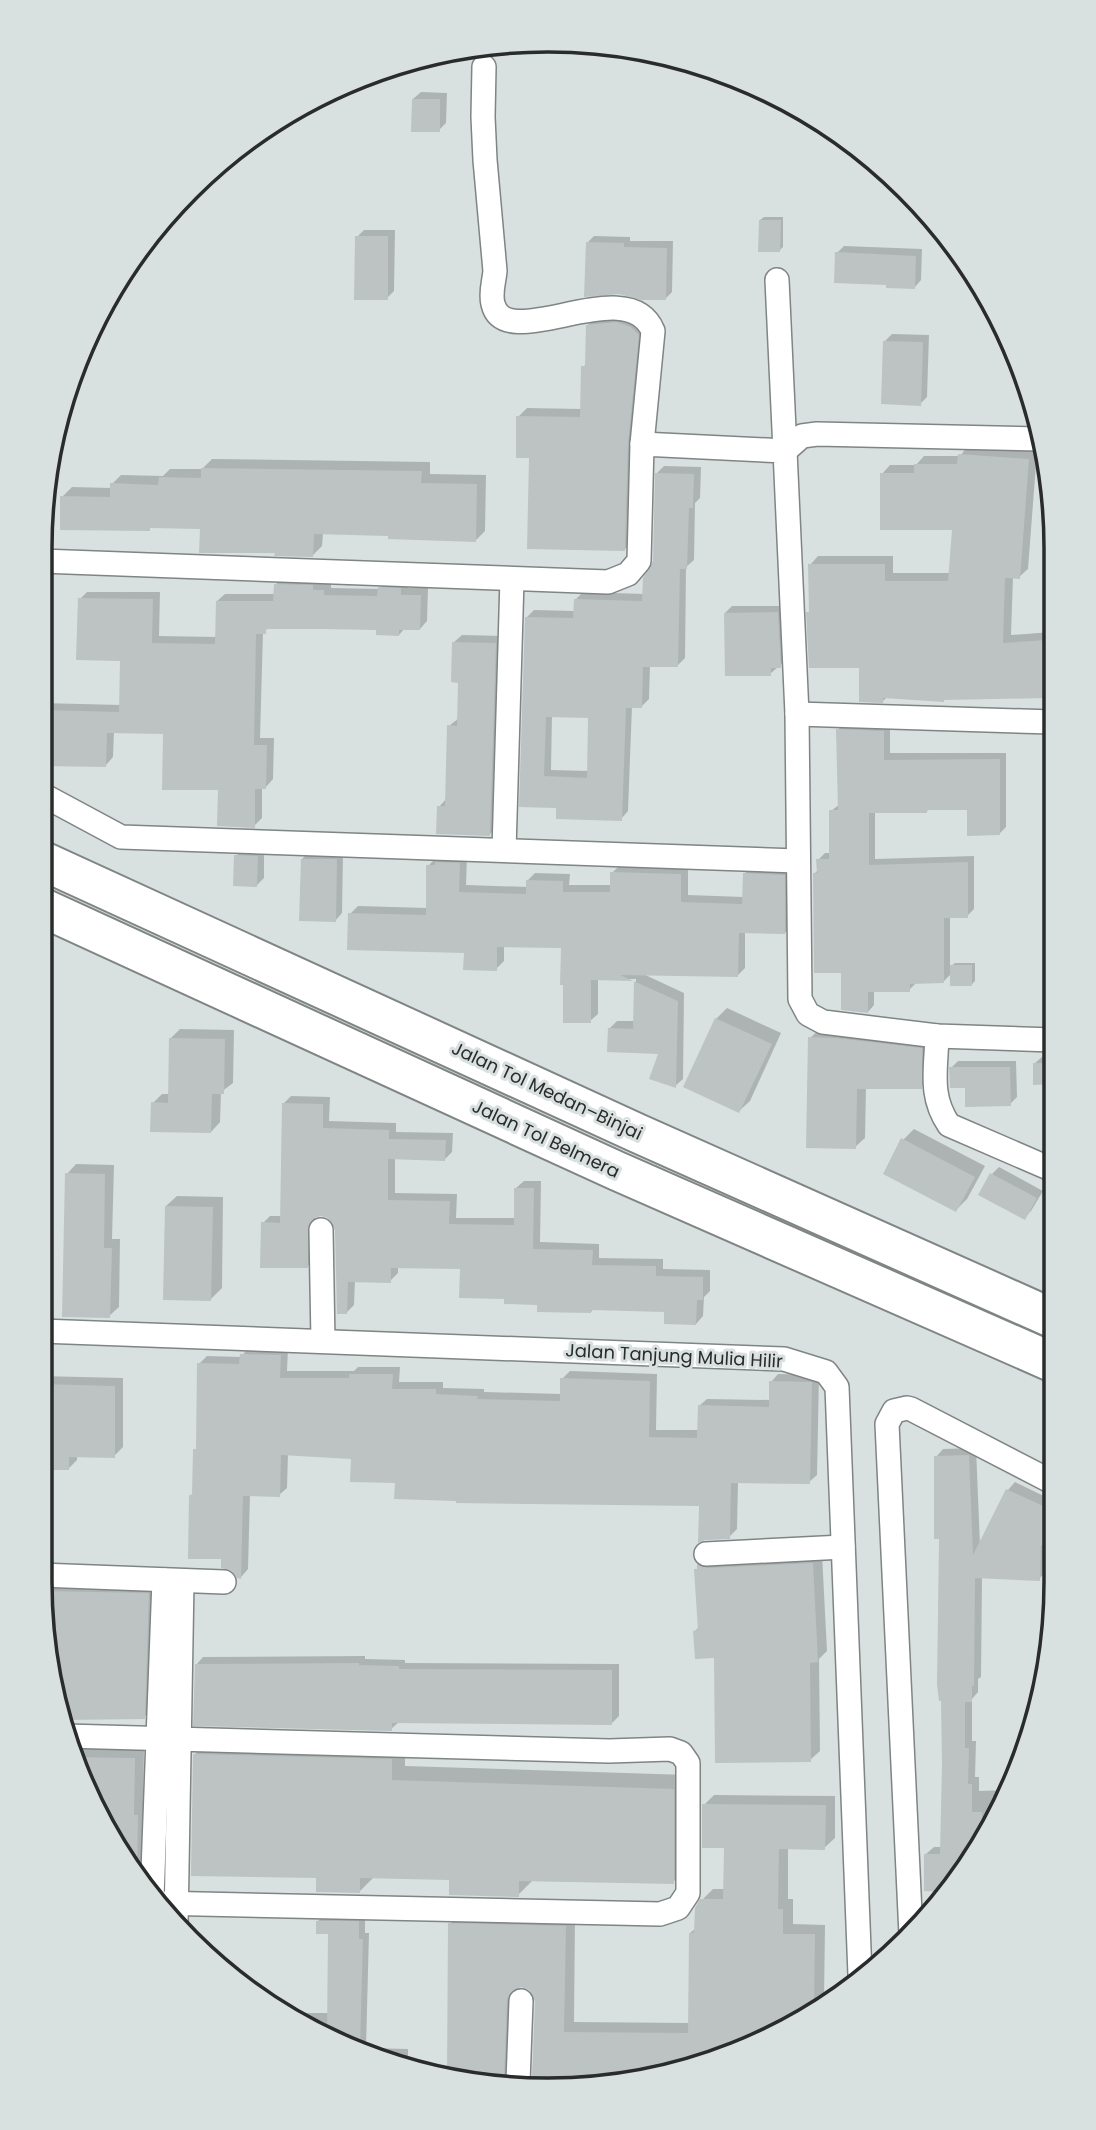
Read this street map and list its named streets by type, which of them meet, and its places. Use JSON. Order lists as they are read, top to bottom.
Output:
{
  "streets": {
    "highway": ["Jalan Tol Medan–Binjai", "Jalan Tol Belmera"],
    "street": ["Jalan Tanjung Mulia Hilir"]
  }
}
